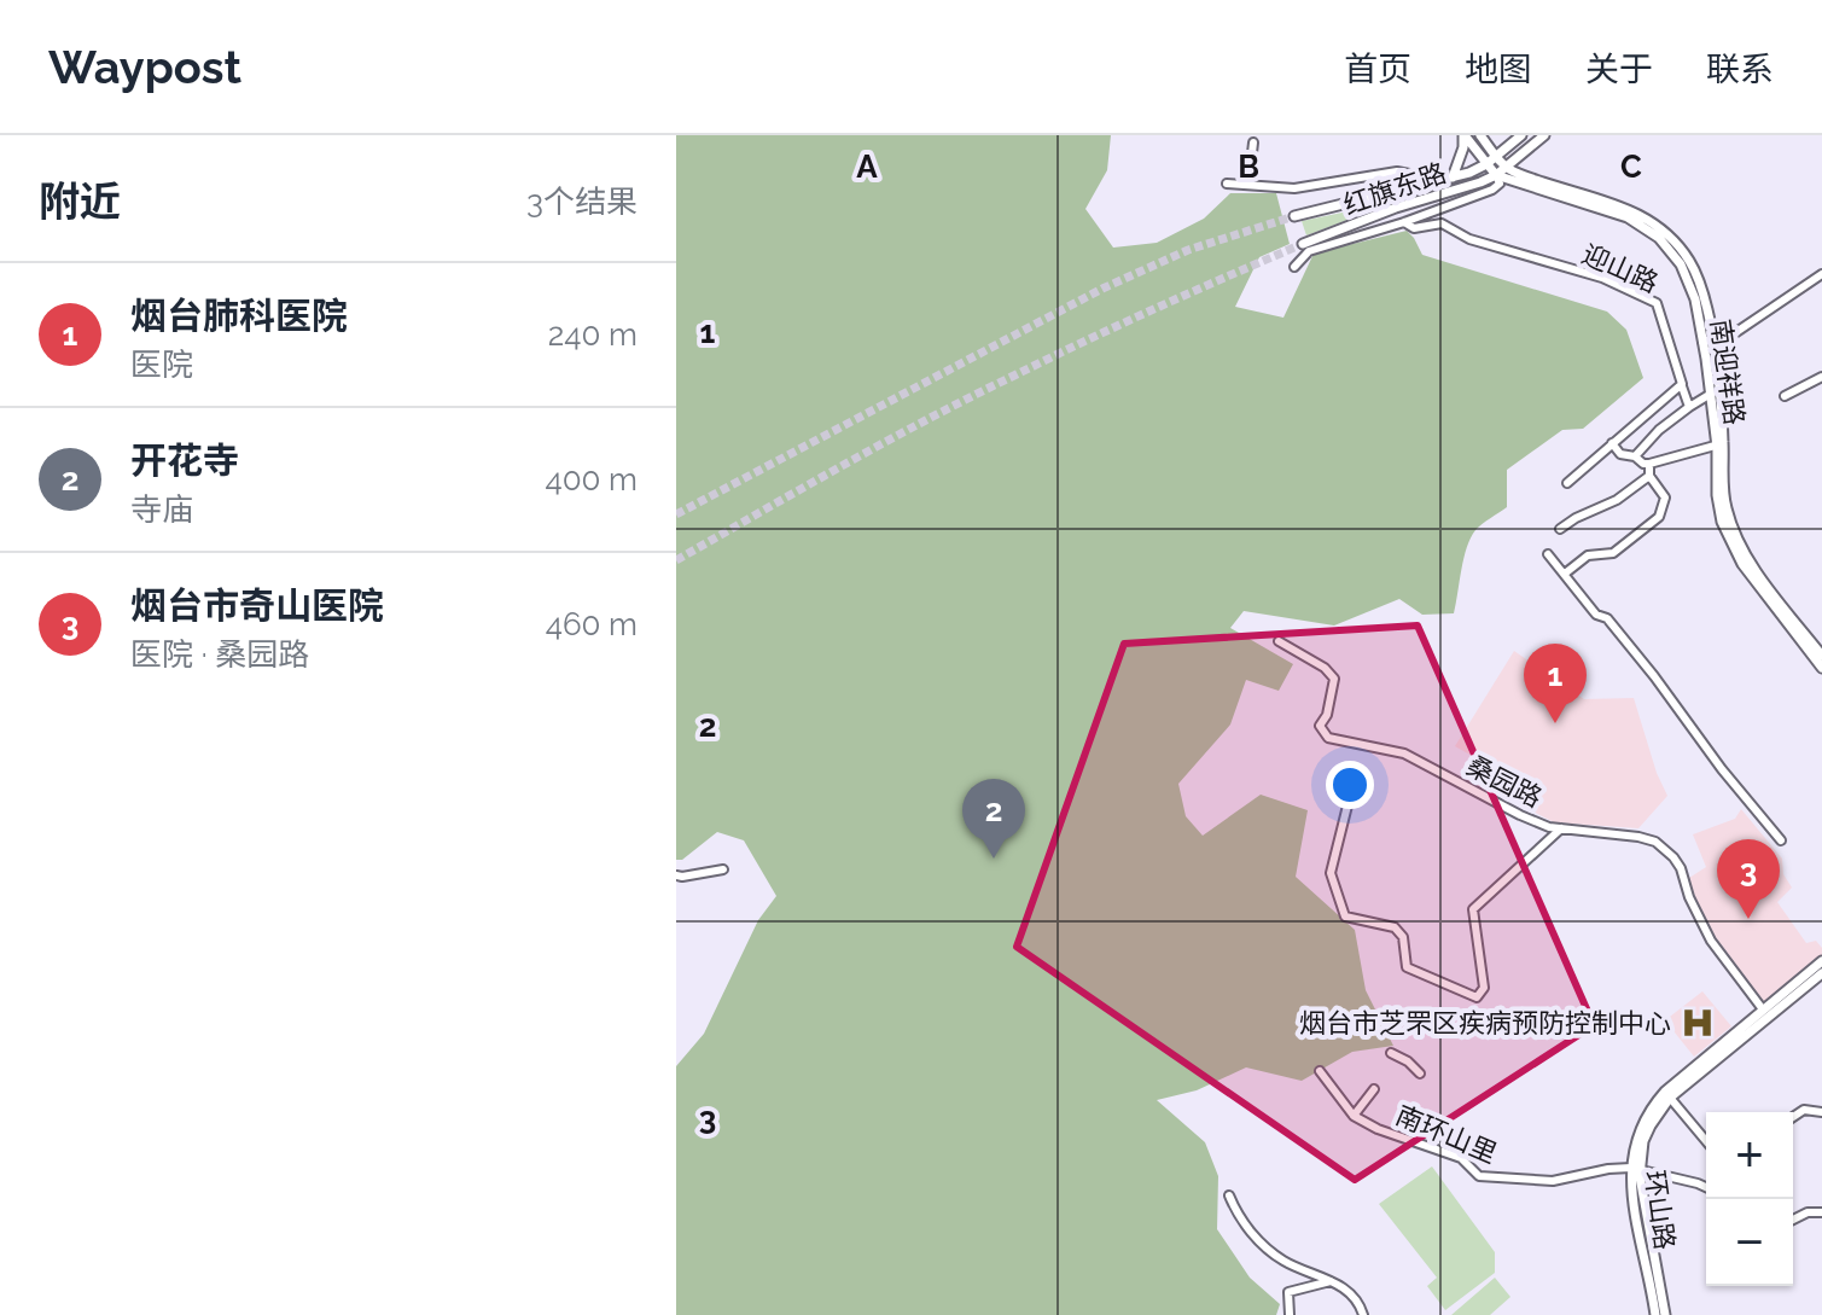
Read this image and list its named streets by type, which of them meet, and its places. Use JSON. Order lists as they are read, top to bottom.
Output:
{
  "streets": {
    "main road": ["红旗东路", "南迎祥路", "环山路"],
    "street": ["迎山路", "桑园路", "南环山里"]
  },
  "crossings": [
    ["红旗东路", "南迎祥路"],
    ["桑园路", "环山路"],
    ["南环山里", "环山路"]
  ],
  "places": {
    "hospital": ["烟台市芝罘区疾病预防控制中心"]
  },
  "page": {
    "header": "Waypost",
    "nav": [
      "首页",
      "地图",
      "关于",
      "联系"
    ],
    "heading": ["附近", "3个结果"],
    "list": [
      {
        "mark": "1",
        "name": "烟台肺科医院",
        "note": "医院",
        "value": "240 m"
      },
      {
        "mark": "2",
        "name": "开花寺",
        "note": "寺庙",
        "value": "400 m"
      },
      {
        "mark": "3",
        "name": "烟台市奇山医院",
        "note": "医院 · 桑园路",
        "value": "460 m"
      }
    ],
    "pins": ["1", "2", "3"],
    "map_buttons": ["+", "−"]
  },
  "grid": {
    "columns": ["A", "B", "C"],
    "rows": ["1", "2", "3"]
  }
}
